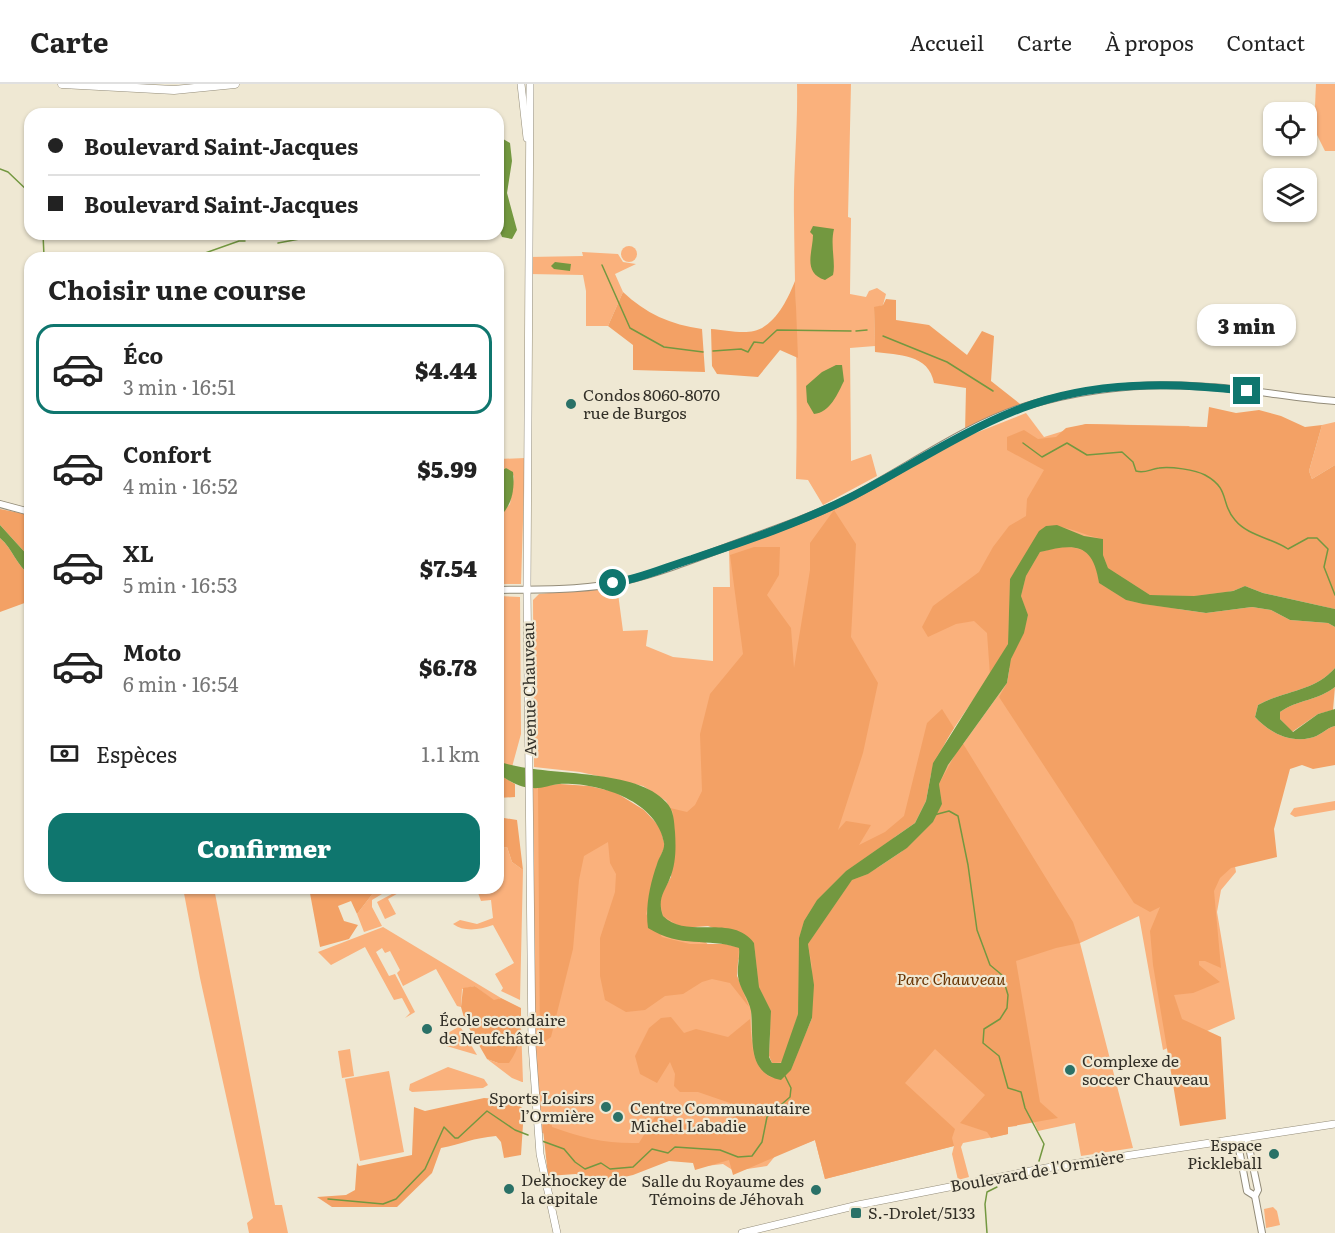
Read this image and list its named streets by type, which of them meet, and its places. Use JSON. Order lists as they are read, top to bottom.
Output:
{
  "streets": {
    "main road": ["Avenue Chauveau", "Boulevard de l'Ormière"]
  },
  "parks": ["Parc Chauveau"],
  "places": {
    "other": [
      "Condos 8060-8070 rue de Burgos",
      "École secondaire de Neufchâtel",
      "Complexe de soccer Chauveau",
      "Sports Loisirs l’Ormière",
      "Centre Communautaire Michel Labadie",
      "Espace Pickleball",
      "Dekhockey de la capitale",
      "Salle du Royaume des Témoins de Jéhovah"
    ],
    "transit": ["S.-Drolet/5133"]
  },
  "page": {
    "header": "Carte",
    "nav": [
      "Accueil",
      "Carte",
      "À propos",
      "Contact"
    ],
    "banner": ["Boulevard Saint-Jacques", "Boulevard Saint-Jacques"],
    "heading": "Choisir une course",
    "bubble": "3 min",
    "list": [
      {
        "name": "Éco",
        "note": "3 min · 16:51",
        "value": "$4.44"
      },
      {
        "name": "Confort",
        "note": "4 min · 16:52",
        "value": "$5.99"
      },
      {
        "name": "XL",
        "note": "5 min · 16:53",
        "value": "$7.54"
      },
      {
        "name": "Moto",
        "note": "6 min · 16:54",
        "value": "$6.78"
      }
    ],
    "pay": ["Espèces", "1.1 km"],
    "buttons": "Confirmer"
  }
}
